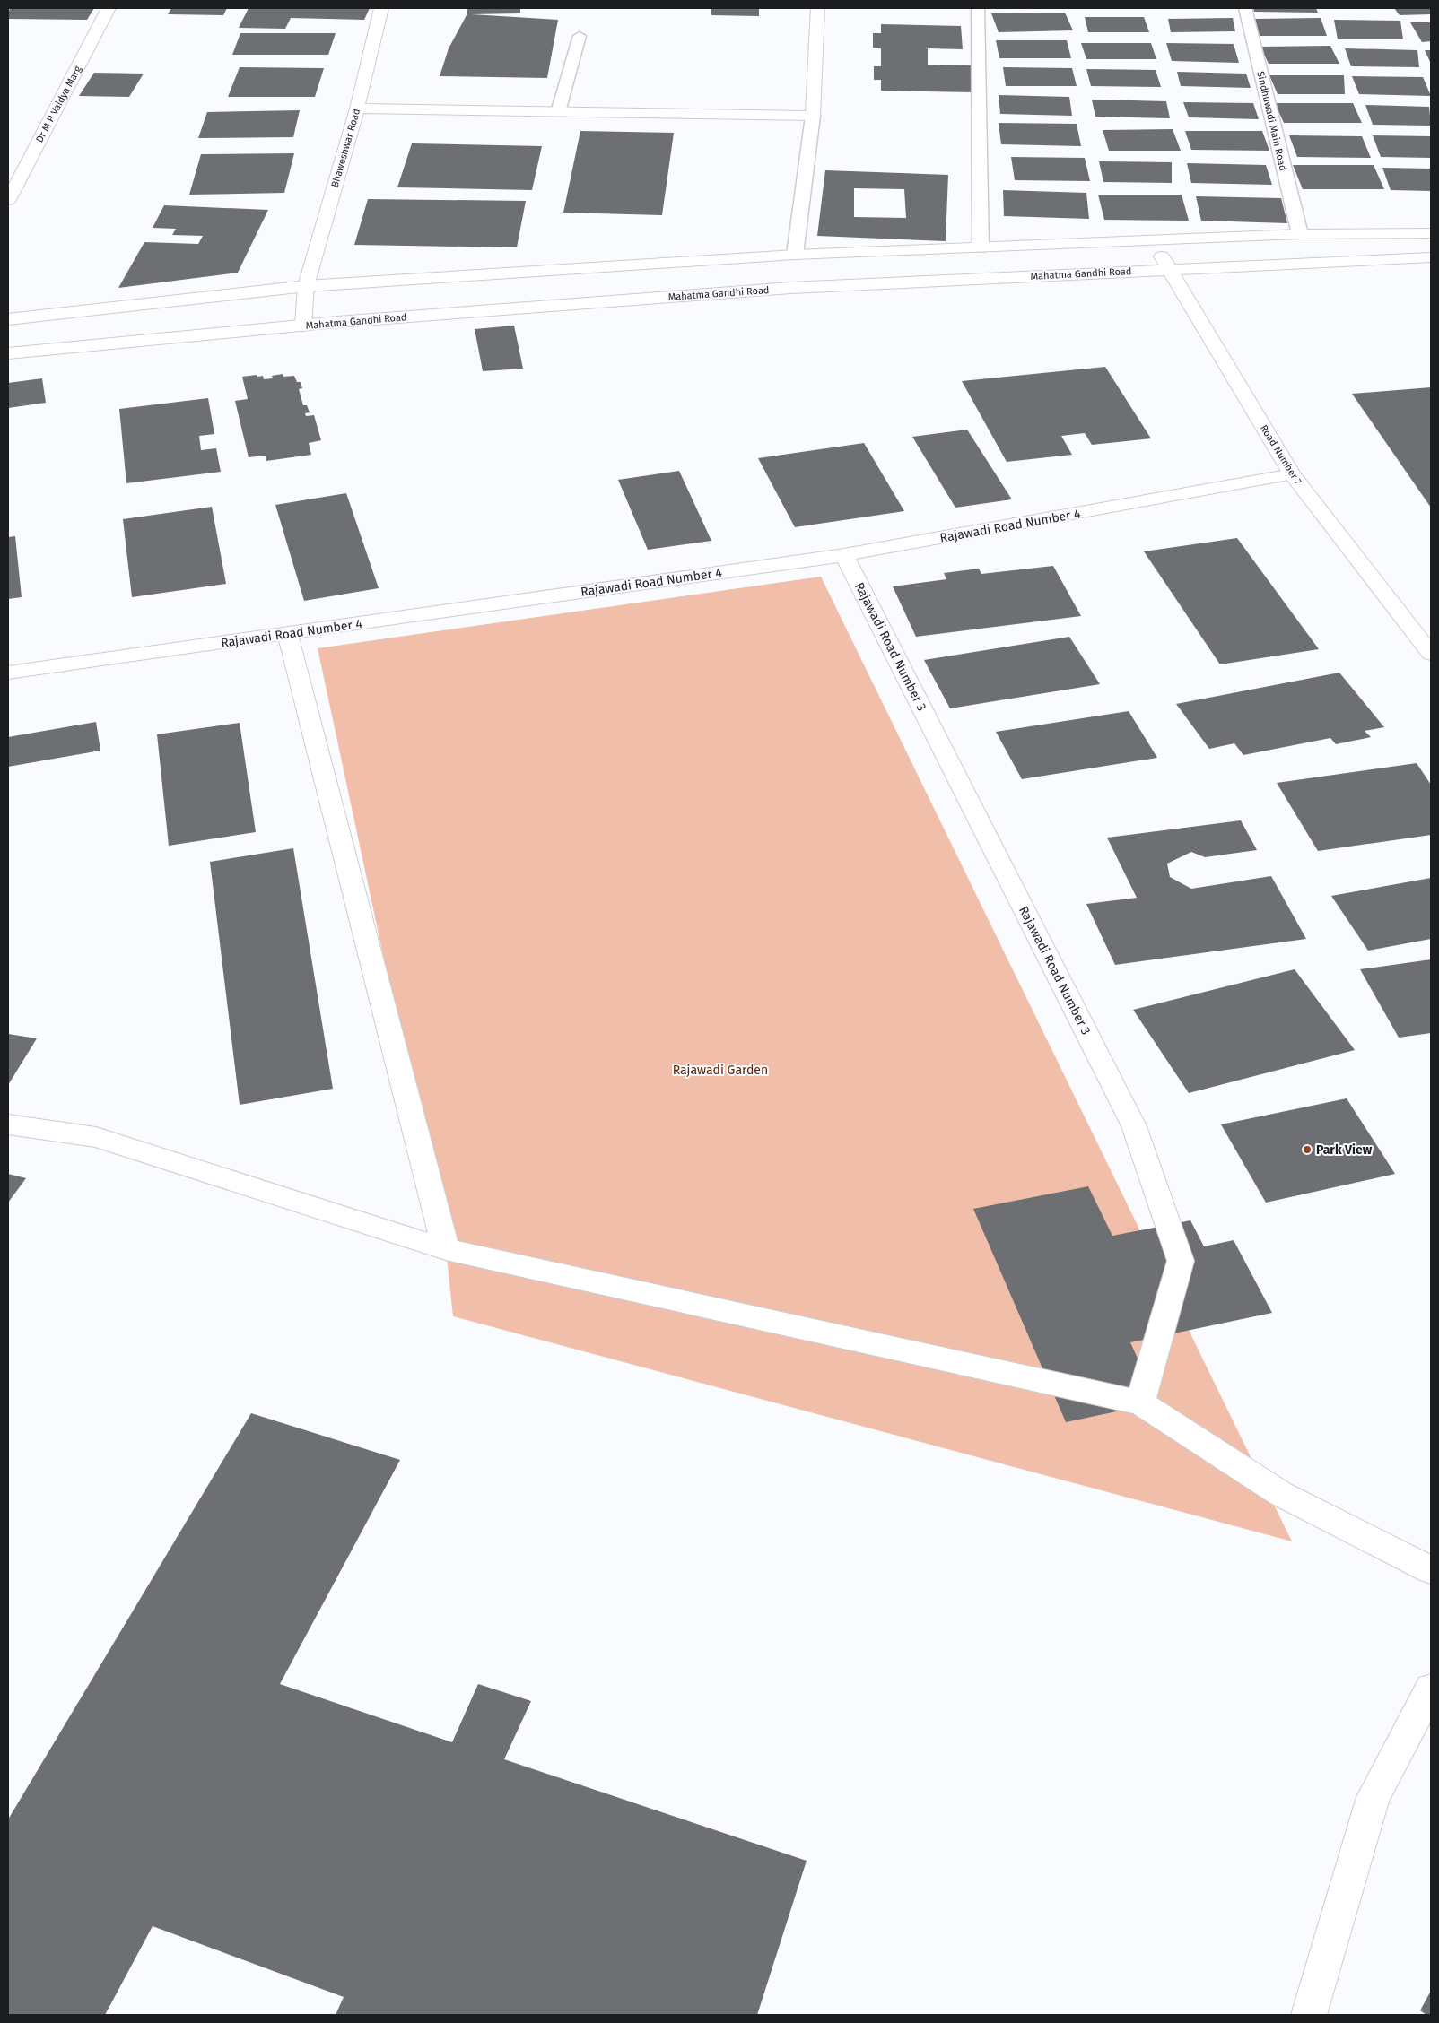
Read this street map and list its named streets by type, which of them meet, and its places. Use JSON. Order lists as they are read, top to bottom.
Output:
{
  "streets": {
    "street": [
      "Dr M P Vaidya Marg",
      "Bhaweshwar Road",
      "Mahatma Gandhi Road",
      "Road Number 7",
      "Rajawadi Road Number 4",
      "Rajawadi Road Number 3"
    ],
    "lane": ["Sindhuwadi Main Road"]
  },
  "crossings": [
    ["Bhaweshwar Road", "Mahatma Gandhi Road"],
    ["Mahatma Gandhi Road", "Road Number 7"],
    ["Road Number 7", "Rajawadi Road Number 4"],
    ["Rajawadi Road Number 4", "Rajawadi Road Number 3"]
  ],
  "parks": ["Rajawadi Garden"],
  "places": ["Park View"]
}
